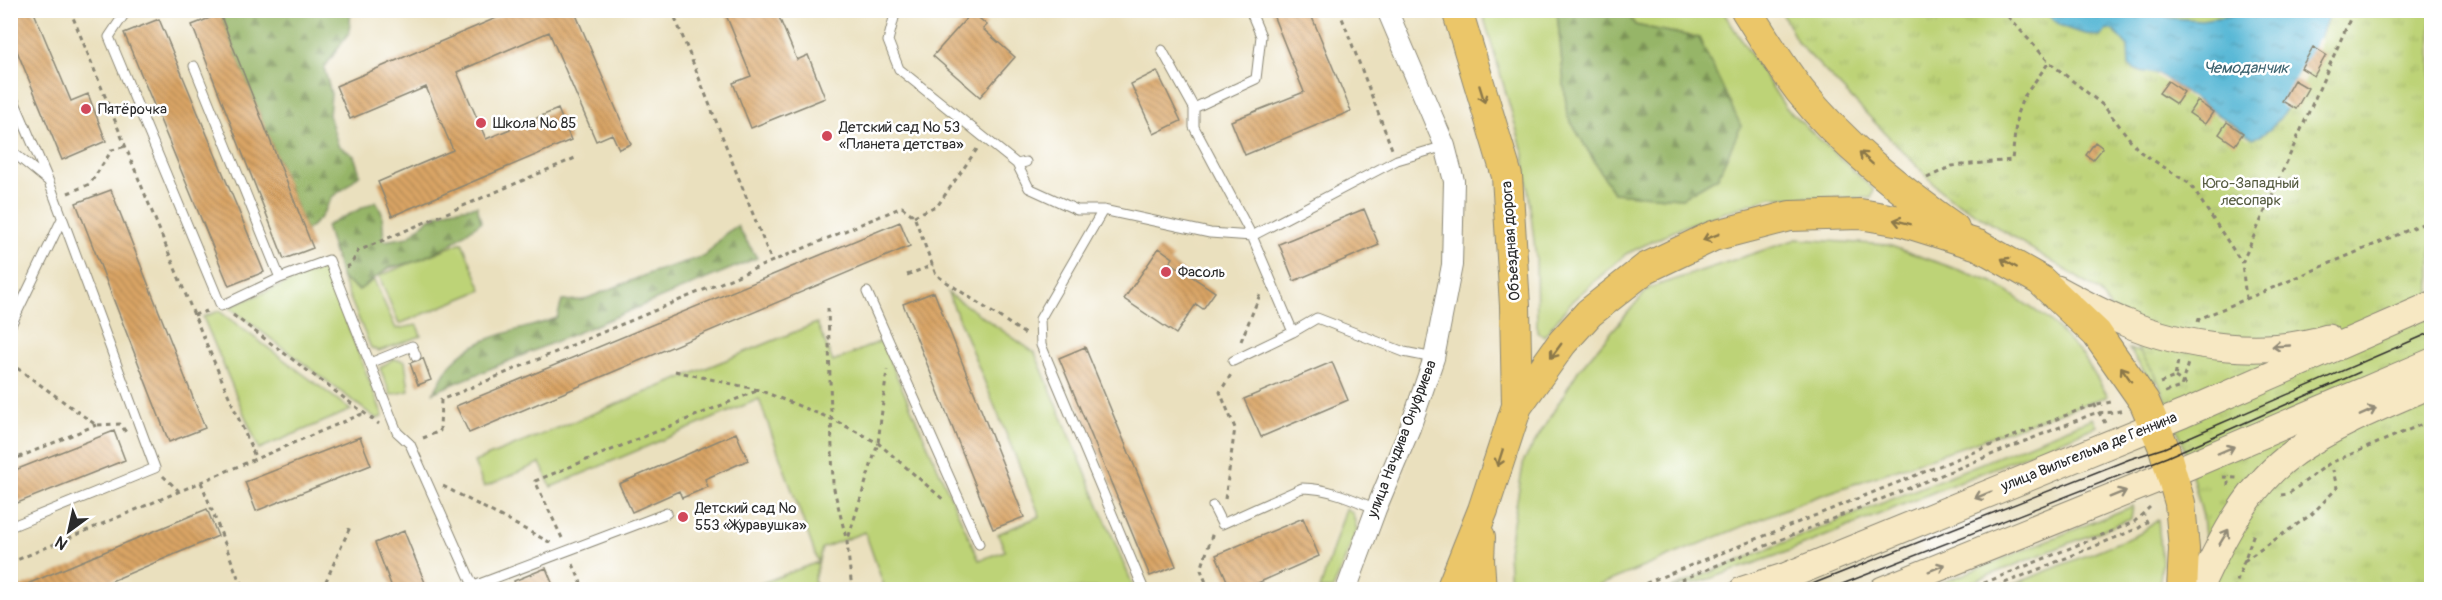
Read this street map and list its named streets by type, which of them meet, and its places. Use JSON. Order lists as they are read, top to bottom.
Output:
{
  "streets": {
    "main road": ["Объездная дорога", "улица Вильгельма де Геннина"],
    "street": ["улица Начдива Онуфриева"]
  },
  "one_way": ["Объездная дорога"],
  "water": ["Чемоданчик"],
  "parks": ["Юго-Западный лесопарк"],
  "places": [
    "Пятёрочка",
    "Школа № 85",
    "Детский сад № 53 «Планета детства»",
    "Фасоль",
    "Детский сад № 553 «Журавушка»"
  ],
  "north": "bottom left"
}
